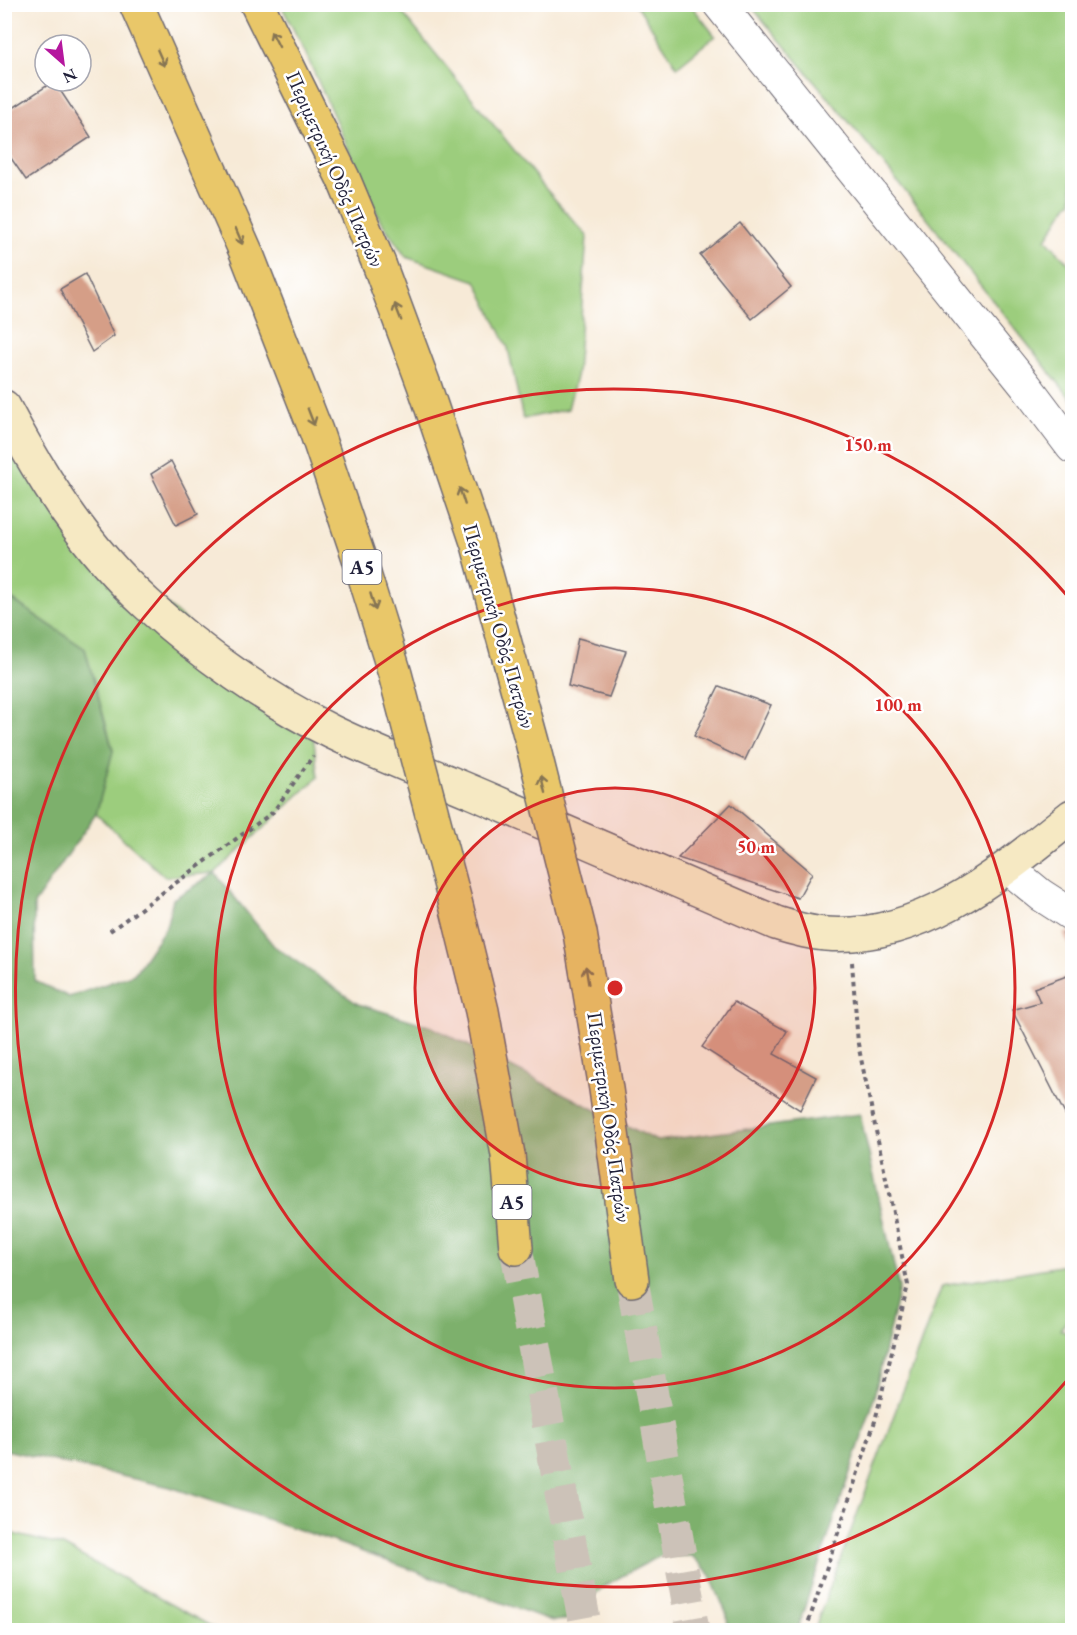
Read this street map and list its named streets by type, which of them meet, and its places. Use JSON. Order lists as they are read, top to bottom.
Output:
{
  "streets": {
    "highway": ["Περιμετρική Οδός Πατρών", "Α5"]
  },
  "north": "bottom right",
  "rings": ["150 m", "100 m", "50 m"]
}
